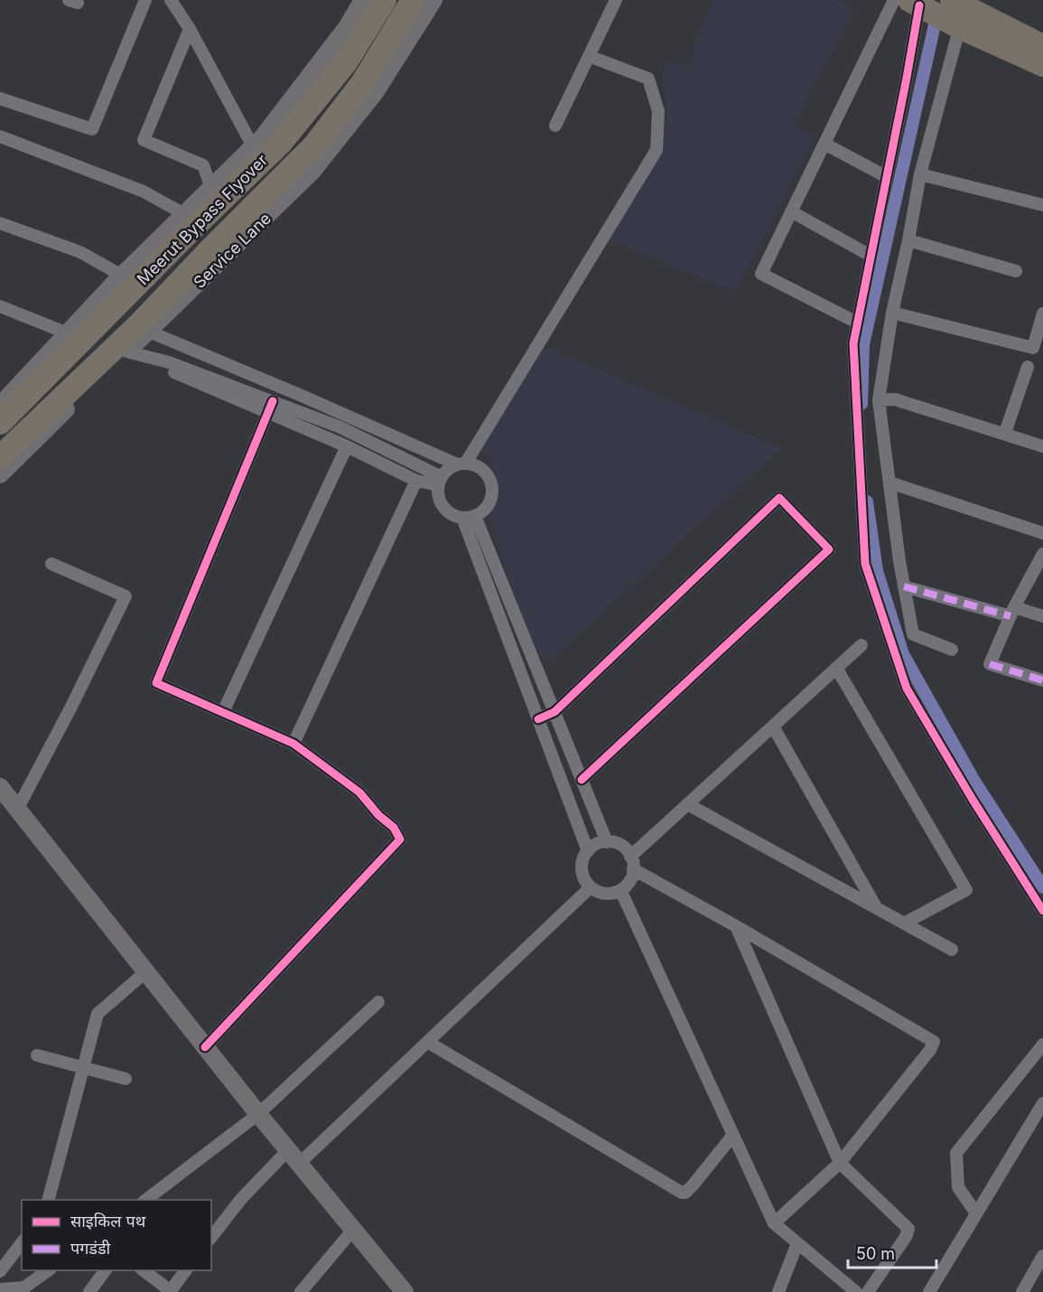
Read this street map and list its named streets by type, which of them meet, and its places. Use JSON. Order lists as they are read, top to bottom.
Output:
{
  "streets": {
    "highway": ["Meerut Bypass Flyover"],
    "street": ["Service Lane"]
  },
  "crossings": [
    ["Meerut Bypass Flyover", "Service Lane"]
  ],
  "legend": ["साइकिल पथ", "पगडंडी"],
  "scale_bar": "50 m"
}
